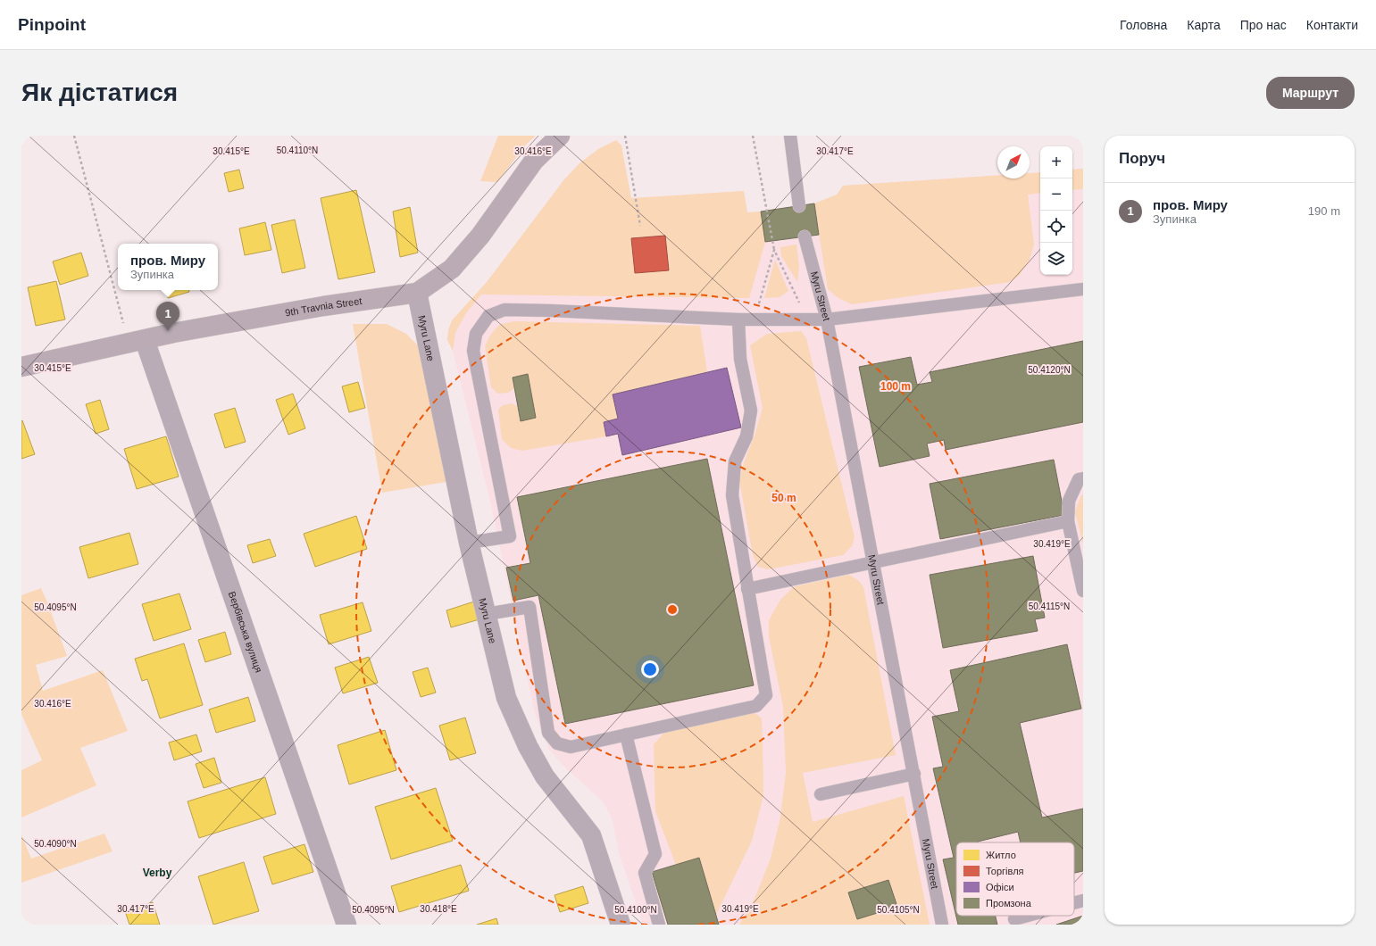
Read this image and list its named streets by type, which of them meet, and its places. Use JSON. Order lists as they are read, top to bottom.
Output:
{
  "streets": {
    "main road": ["9th Travnia Street"],
    "street": ["Myru Lane", "Вербівська вулиця"],
    "lane": ["Myru Street"]
  },
  "crossings": [
    ["9th Travnia Street", "Myru Lane"],
    ["9th Travnia Street", "Вербівська вулиця"]
  ],
  "districts": ["Verby"],
  "legend": [
    "Житло",
    "Торгівля",
    "Офіси",
    "Промзона"
  ],
  "north": "top right",
  "page": {
    "header": "Pinpoint",
    "nav": [
      "Головна",
      "Карта",
      "Про нас",
      "Контакти"
    ],
    "buttons": "Маршрут",
    "title": "Як дістатися",
    "heading": "Поруч",
    "map_buttons": ["+", "−"],
    "list": [
      {
        "mark": "1",
        "name": "пров. Миру",
        "note": "Зупинка",
        "value": "190 m"
      }
    ],
    "popup": ["пров. Миру", "Зупинка"],
    "pins": "1"
  },
  "coordinates": [
    "50.4110°N",
    "30.416°E",
    "30.417°E",
    "30.415°E",
    "50.4120°N",
    "30.419°E",
    "50.4115°N",
    "50.4095°N",
    "50.4090°N",
    "30.418°E",
    "50.4100°N",
    "50.4105°N"
  ],
  "rings": ["100 m", "50 m"]
}
